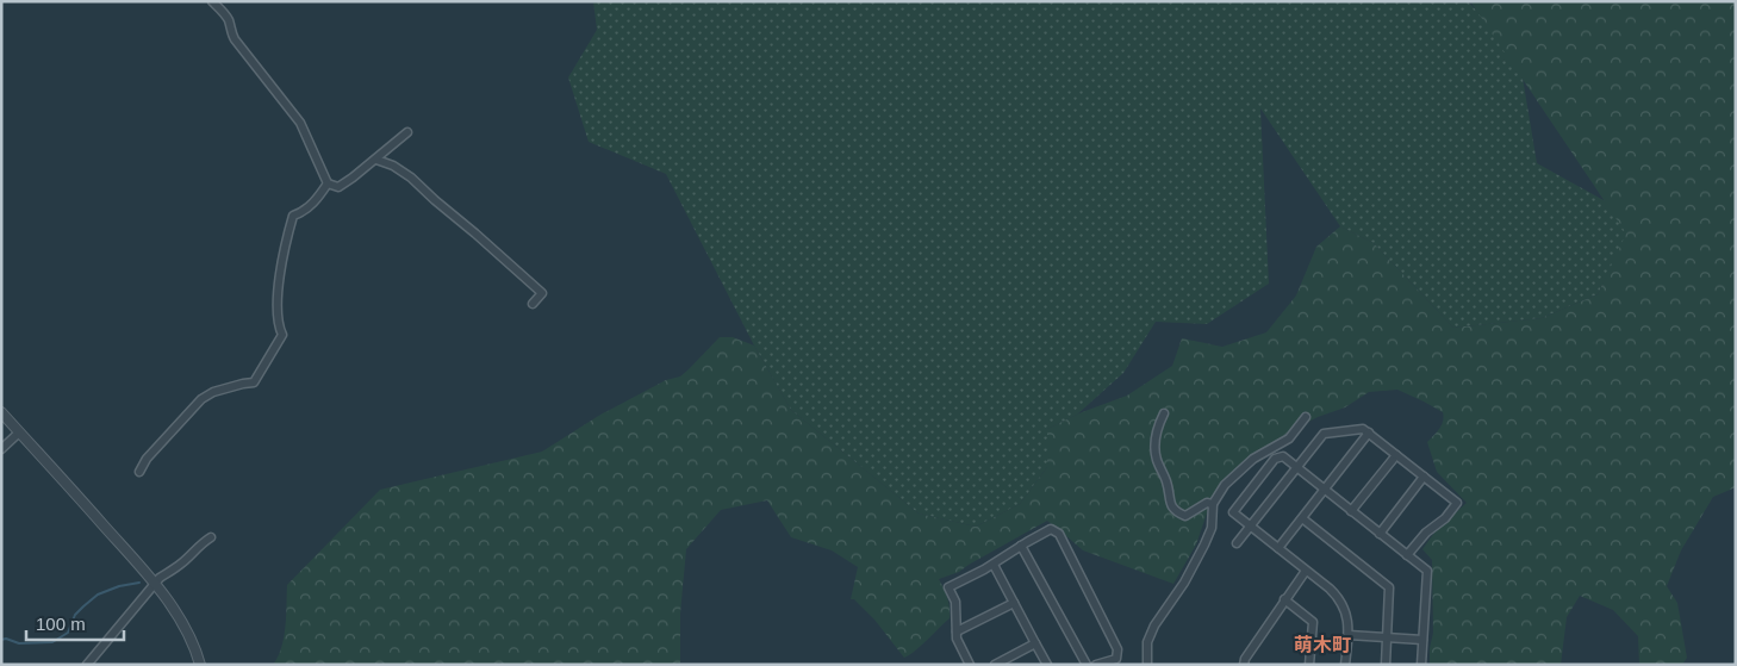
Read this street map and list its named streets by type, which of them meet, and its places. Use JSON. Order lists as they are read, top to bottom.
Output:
{
  "districts": ["萌木町"],
  "scale_bar": "100 m"
}
